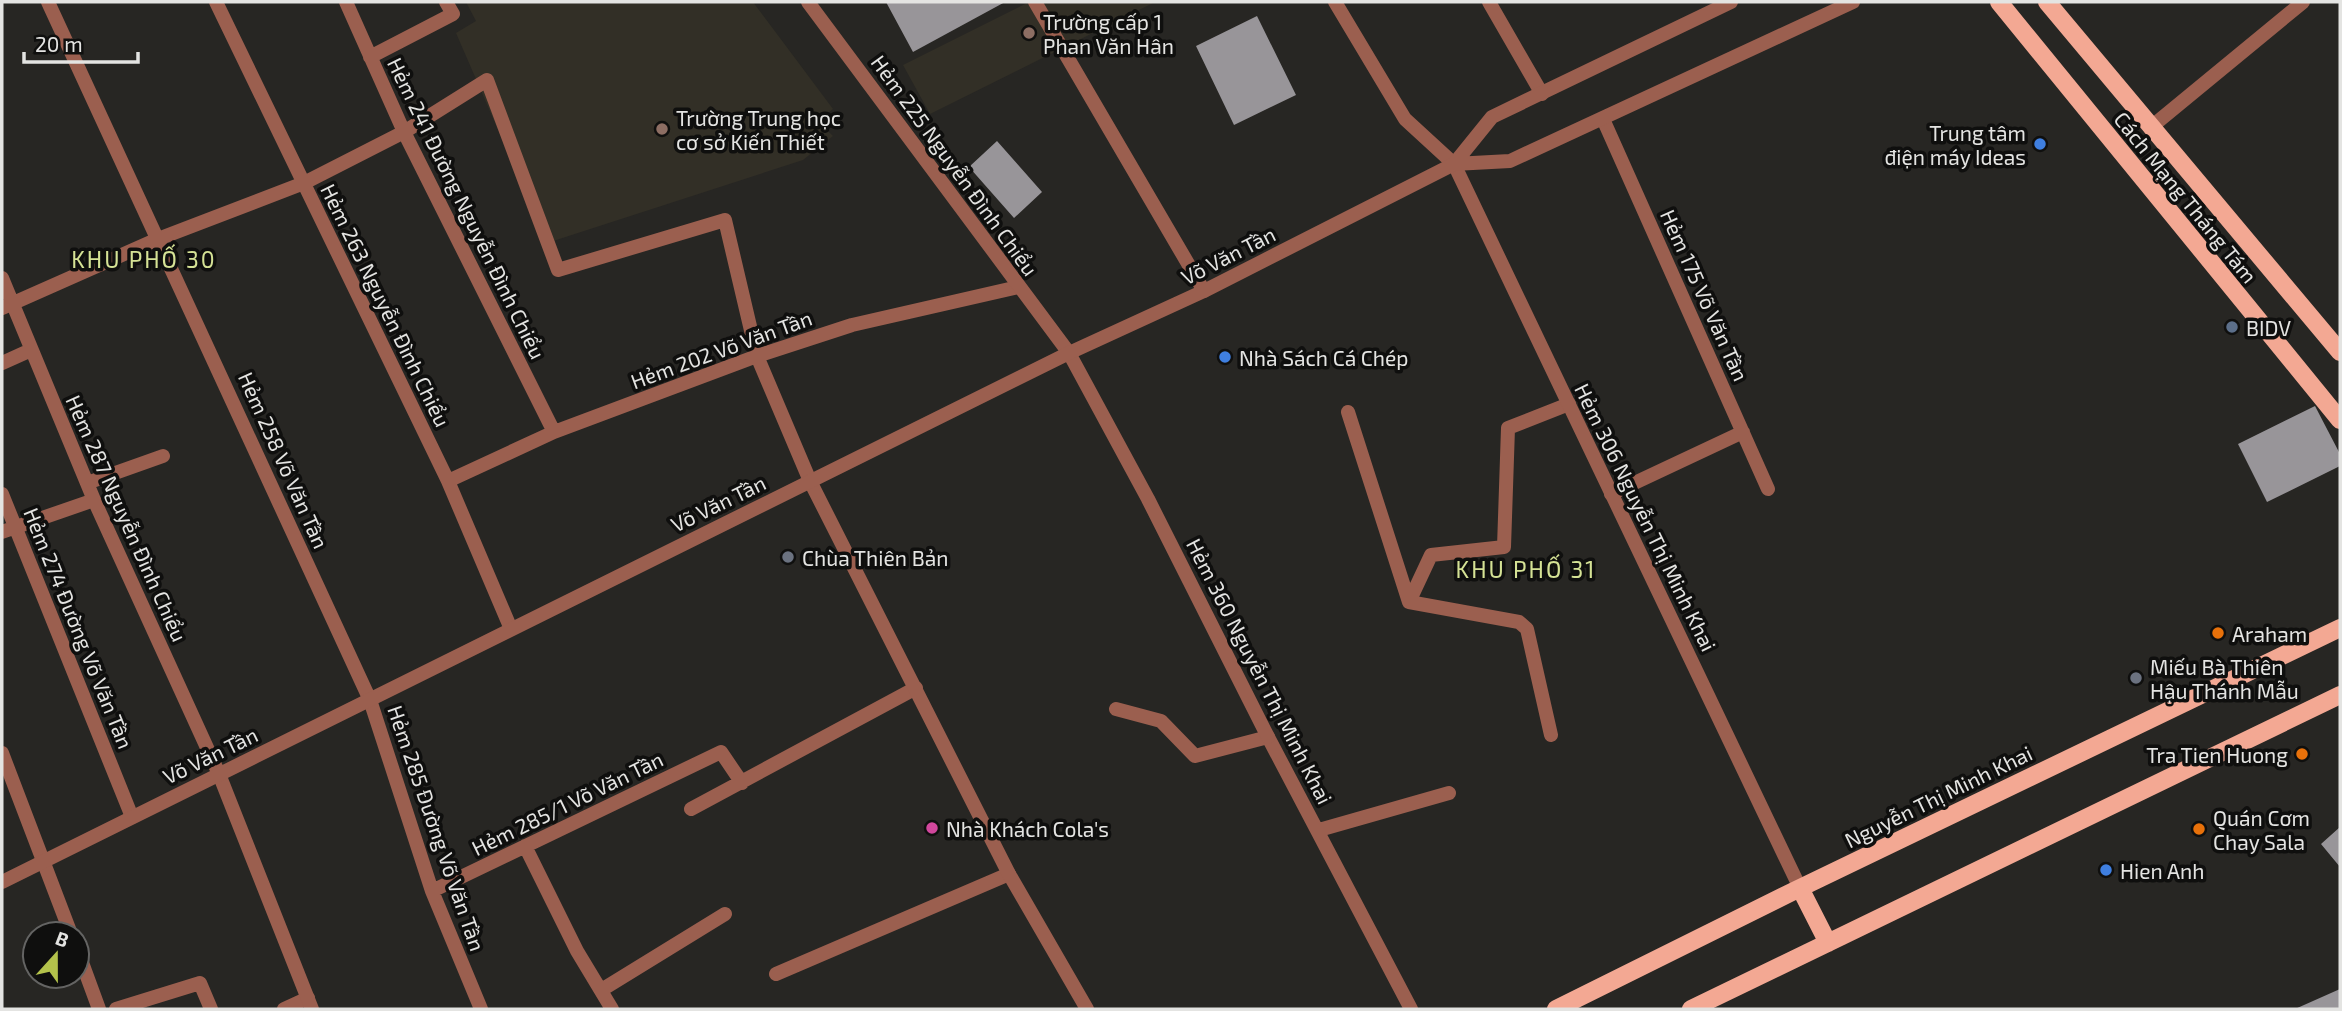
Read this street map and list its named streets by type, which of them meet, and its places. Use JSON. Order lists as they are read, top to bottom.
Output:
{
  "streets": {
    "main road": ["Cách Mạng Tháng Tám", "Nguyễn Thị Minh Khai"],
    "street": [
      "Hẻm 225 Nguyễn Ðình Chiểu",
      "Hẻm 241 Đường Nguyễn Đình Chiểu",
      "Võ Văn Tần",
      "Hẻm 175 Võ Văn Tần",
      "Hẻm 263 Nguyễn Ðình Chiểu",
      "Hẻm 202 Võ Văn Tần",
      "Hẻm 258 Võ Văn Tần",
      "Hẻm 306 Nguyễn Thị Minh Khai",
      "Hẻm 287 Nguyễn Ðình Chiểu",
      "Hẻm 274 Đường Võ Văn Tần",
      "Hẻm 360 Nguyễn Thị Minh Khai",
      "Hẻm 285/1 Võ Văn Tần",
      "Hẻm 285 Đường Võ Văn Tần"
    ]
  },
  "crossings": [
    ["Hẻm 225 Nguyễn Ðình Chiểu", "Võ Văn Tần"],
    ["Hẻm 225 Nguyễn Ðình Chiểu", "Hẻm 202 Võ Văn Tần"],
    ["Hẻm 225 Nguyễn Ðình Chiểu", "Hẻm 360 Nguyễn Thị Minh Khai"],
    ["Hẻm 241 Đường Nguyễn Đình Chiểu", "Hẻm 202 Võ Văn Tần"],
    ["Võ Văn Tần", "Hẻm 175 Võ Văn Tần"],
    ["Võ Văn Tần", "Hẻm 263 Nguyễn Ðình Chiểu"],
    ["Võ Văn Tần", "Hẻm 258 Võ Văn Tần"],
    ["Võ Văn Tần", "Hẻm 306 Nguyễn Thị Minh Khai"],
    ["Võ Văn Tần", "Hẻm 287 Nguyễn Ðình Chiểu"],
    ["Võ Văn Tần", "Hẻm 274 Đường Võ Văn Tần"],
    ["Võ Văn Tần", "Hẻm 360 Nguyễn Thị Minh Khai"],
    ["Võ Văn Tần", "Hẻm 285 Đường Võ Văn Tần"],
    ["Hẻm 263 Nguyễn Ðình Chiểu", "Hẻm 202 Võ Văn Tần"],
    ["Hẻm 258 Võ Văn Tần", "Hẻm 285 Đường Võ Văn Tần"],
    ["Hẻm 306 Nguyễn Thị Minh Khai", "Nguyễn Thị Minh Khai"],
    ["Hẻm 285/1 Võ Văn Tần", "Hẻm 285 Đường Võ Văn Tần"]
  ],
  "districts": ["KHU PHỐ 30", "KHU PHỐ 31"],
  "places": [
    "Trường cấp 1 Phan Văn Hân",
    "Trường Trung học cơ sở Kiến Thiết",
    "Trung tâm điện máy Ideas",
    "BIDV",
    "Nhà Sách Cá Chép",
    "Chùa Thiên Bản",
    "Araham",
    "Miếu Bà Thiên Hậu Thánh Mẫu",
    "Tra Tien Huong",
    "Nhà Khách Cola's",
    "Quán Cơm Chay Sala",
    "Hien Anh"
  ],
  "scale_bar": "20 m",
  "north": "top"
}
